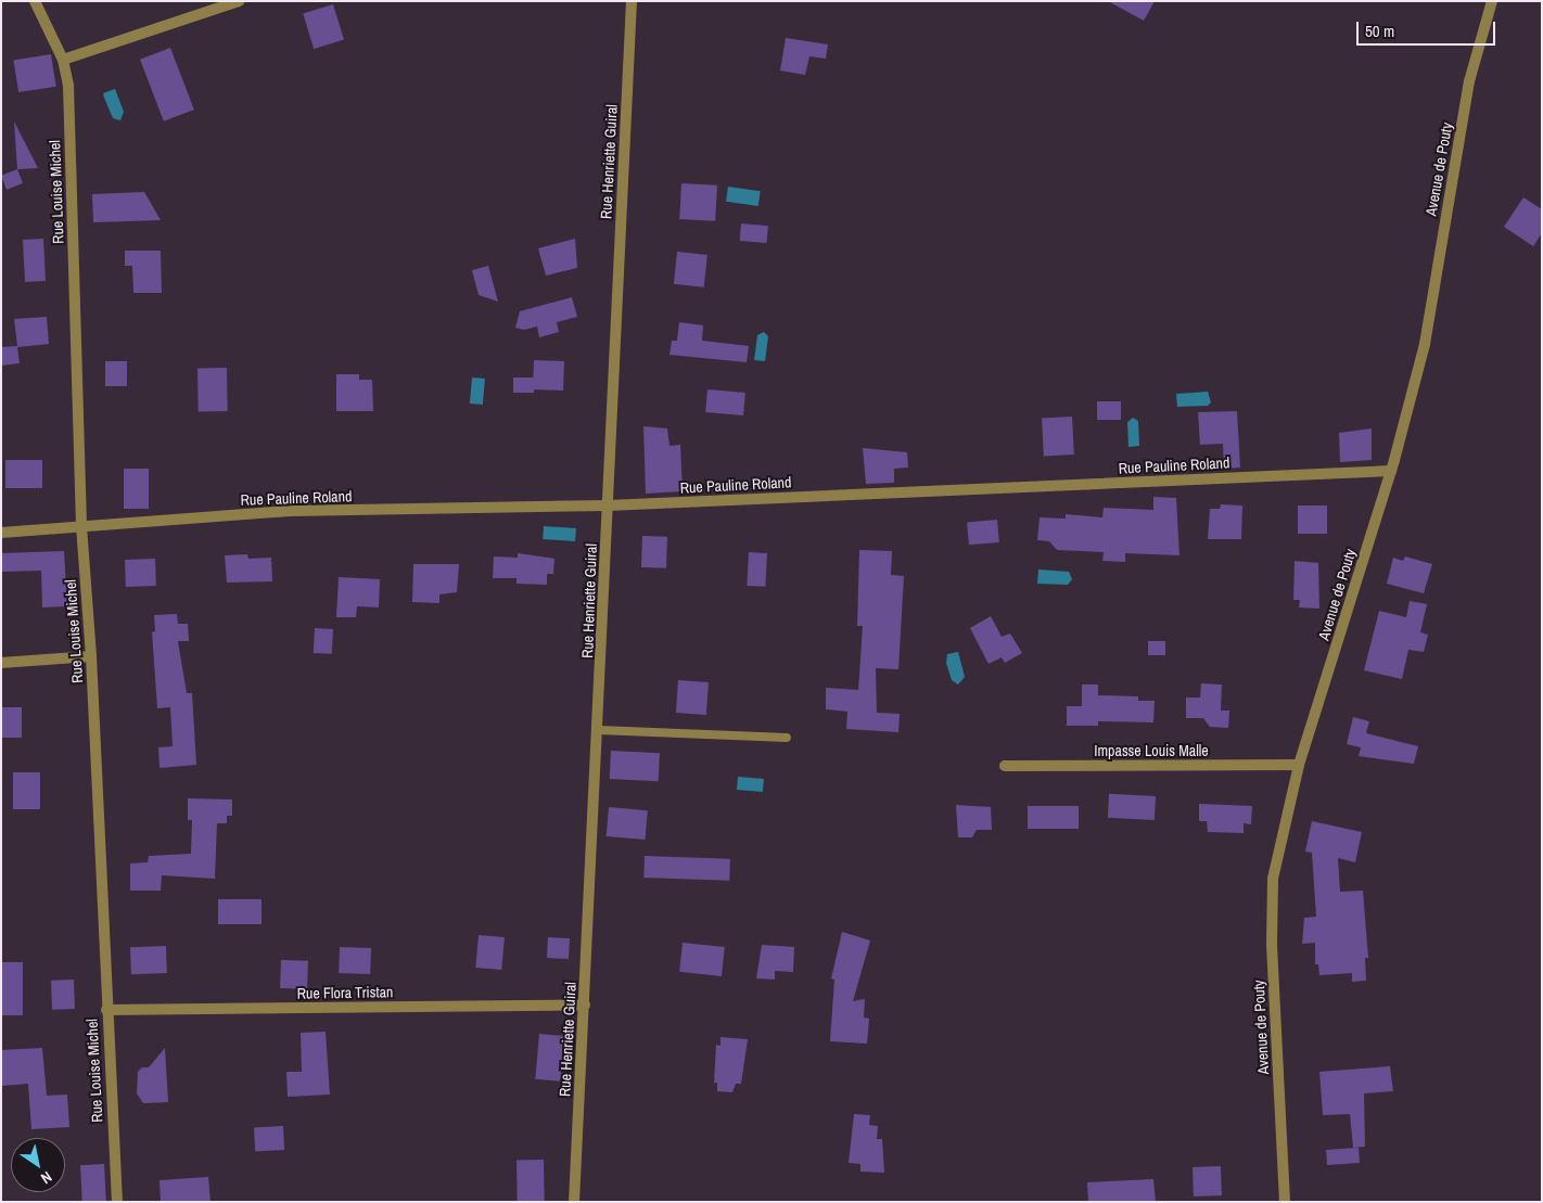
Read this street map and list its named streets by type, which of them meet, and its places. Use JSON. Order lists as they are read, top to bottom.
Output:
{
  "streets": {
    "street": [
      "Rue Henriette Guiral",
      "Avenue de Pouty",
      "Rue Louise Michel",
      "Rue Pauline Roland",
      "Impasse Louis Malle",
      "Rue Flora Tristan"
    ]
  },
  "crossings": [
    ["Rue Henriette Guiral", "Rue Pauline Roland"],
    ["Rue Henriette Guiral", "Rue Flora Tristan"],
    ["Avenue de Pouty", "Rue Pauline Roland"],
    ["Avenue de Pouty", "Impasse Louis Malle"],
    ["Rue Louise Michel", "Rue Pauline Roland"],
    ["Rue Louise Michel", "Rue Flora Tristan"]
  ],
  "scale_bar": "50 m",
  "north": "bottom right"
}
